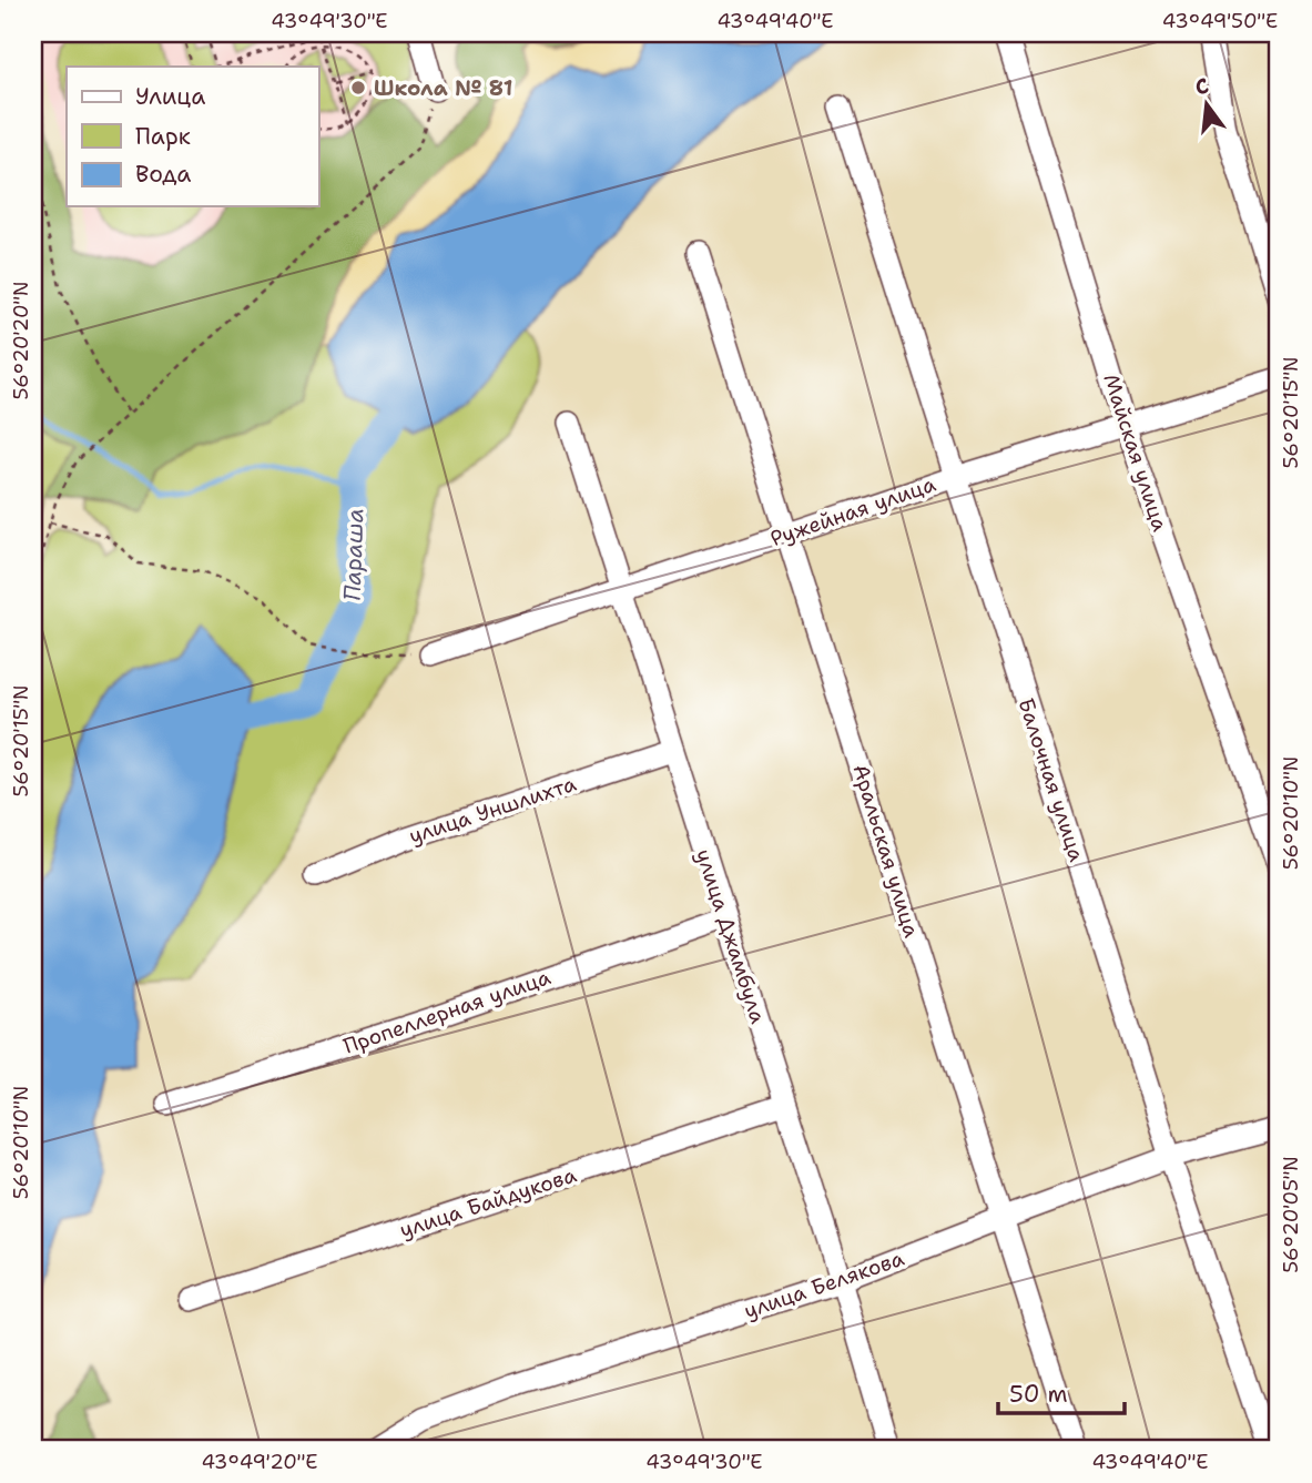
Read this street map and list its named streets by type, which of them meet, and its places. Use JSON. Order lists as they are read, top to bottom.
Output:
{
  "streets": {
    "street": [
      "Майская улица",
      "Ружейная улица",
      "Балочная улица",
      "улица Уншлихта",
      "Аральская улица",
      "улица Джамбула",
      "Пропеллерная улица",
      "улица Байдукова",
      "улица Белякова"
    ]
  },
  "crossings": [
    ["Майская улица", "Ружейная улица"],
    ["Ружейная улица", "Балочная улица"],
    ["Ружейная улица", "Аральская улица"],
    ["Ружейная улица", "улица Джамбула"],
    ["Балочная улица", "улица Белякова"],
    ["улица Уншлихта", "улица Джамбула"],
    ["Аральская улица", "улица Белякова"],
    ["улица Джамбула", "Пропеллерная улица"],
    ["улица Джамбула", "улица Байдукова"],
    ["улица Джамбула", "улица Белякова"]
  ],
  "water": ["Параша"],
  "places": ["Школа № 81"],
  "legend": ["Улица", "Парк", "Вода"],
  "scale_bar": "50 m",
  "north": "top",
  "coordinates": [
    "43°49'30\"E",
    "43°49'40\"E",
    "43°49'50\"E",
    "56°20'20\"N",
    "56°20'15\"N",
    "56°20'10\"N",
    "56°20'05\"N",
    "43°49'20\"E"
  ]
}
